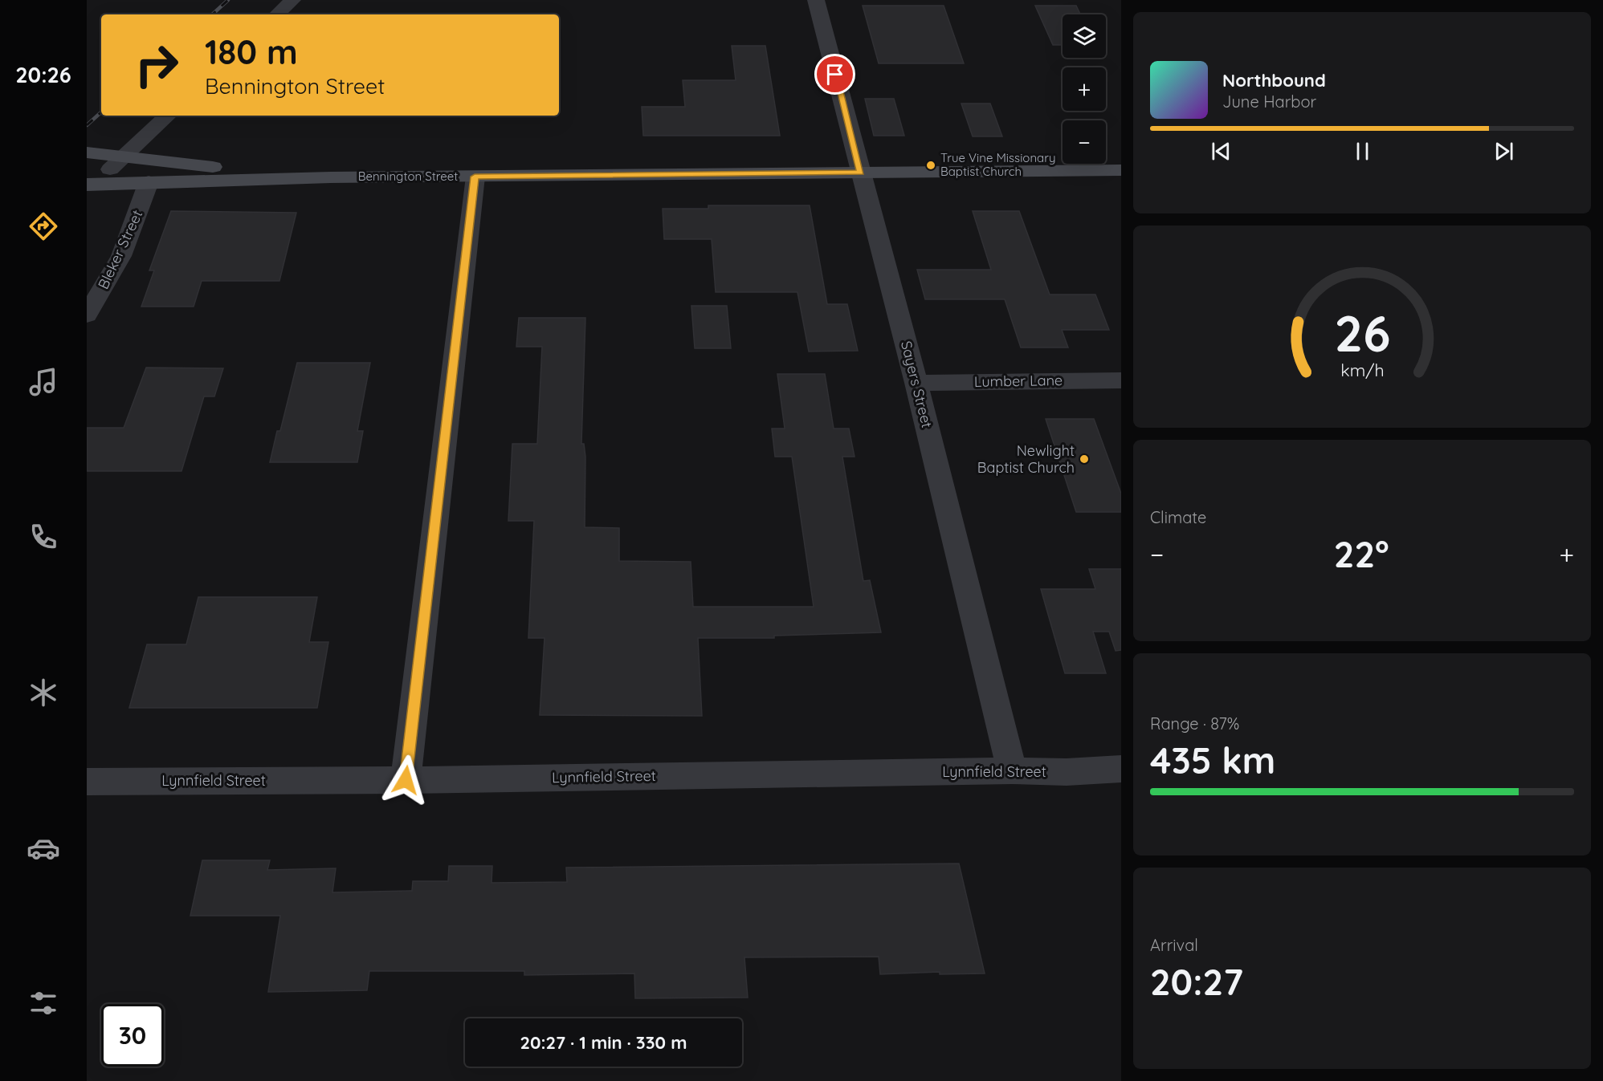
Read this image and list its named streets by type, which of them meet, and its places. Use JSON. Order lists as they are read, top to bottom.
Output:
{
  "streets": {
    "street": [
      "Bennington Street",
      "Bleker Street",
      "Lumber Lane",
      "Sayers Street",
      "Lynnfield Street"
    ]
  },
  "crossings": [
    ["Bennington Street", "Bleker Street"],
    ["Bennington Street", "Sayers Street"],
    ["Lumber Lane", "Sayers Street"],
    ["Sayers Street", "Lynnfield Street"]
  ],
  "places": ["True Vine Missionary Baptist Church", "Newlight Baptist Church"],
  "page": {
    "tabs": "20:26",
    "map_buttons": ["+", "−"],
    "turn": ["180 m", "Bennington Street"],
    "song": ["Northbound", "June Harbor"],
    "tile": [
      "Climate",
      ["Range · 87%", "435 km"],
      ["Arrival", "20:27"]
    ],
    "heat": ["−", "22°", "+"],
    "limit": "30",
    "trip": "20:27 · 1 min · 330 m",
    "gauge": ["26", "km/h"]
  }
}
